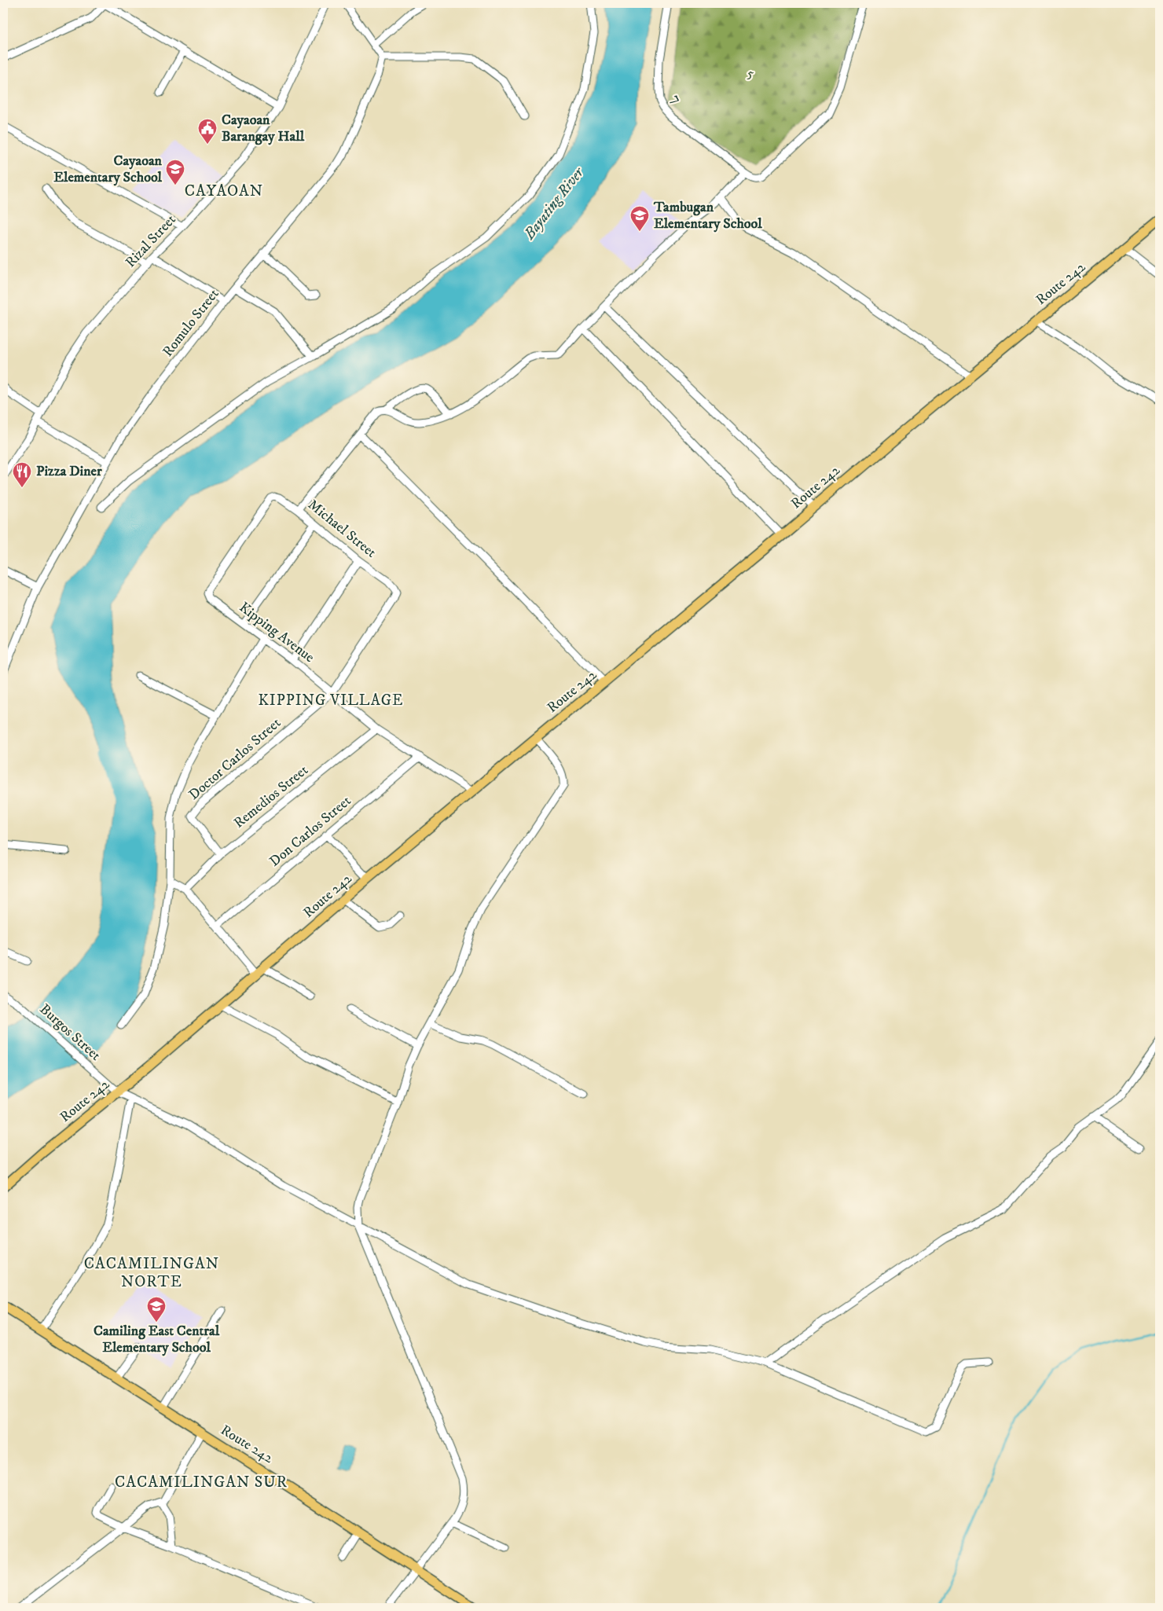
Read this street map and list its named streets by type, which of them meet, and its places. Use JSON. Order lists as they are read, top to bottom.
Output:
{
  "streets": {
    "main road": ["Route 242"],
    "street": [
      "7",
      "Rizal Street",
      "Romulo Street",
      "Michael Street",
      "Kipping Avenue",
      "Doctor Carlos Street",
      "Remedios Street",
      "Don Carlos Street",
      "Burgos Street"
    ]
  },
  "crossings": [
    ["Route 242", "Burgos Street"],
    ["Michael Street", "Kipping Avenue"],
    ["Michael Street", "Doctor Carlos Street"],
    ["Kipping Avenue", "Doctor Carlos Street"],
    ["Kipping Avenue", "Remedios Street"],
    ["Kipping Avenue", "Don Carlos Street"],
    ["Doctor Carlos Street", "Remedios Street"]
  ],
  "districts": [
    "CAYAOAN",
    "KIPPING VILLAGE",
    "CACAMILINGAN NORTE",
    "CACAMILINGAN SUR"
  ],
  "water": ["Bayating River"],
  "parks": ["5"],
  "places": {
    "public building": ["Cayaoan Barangay Hall"],
    "school or university": ["Cayaoan Elementary School", "Tambugan Elementary School", "Camiling East Central Elementary School"],
    "restaurant": ["Pizza Diner"]
  }
}
